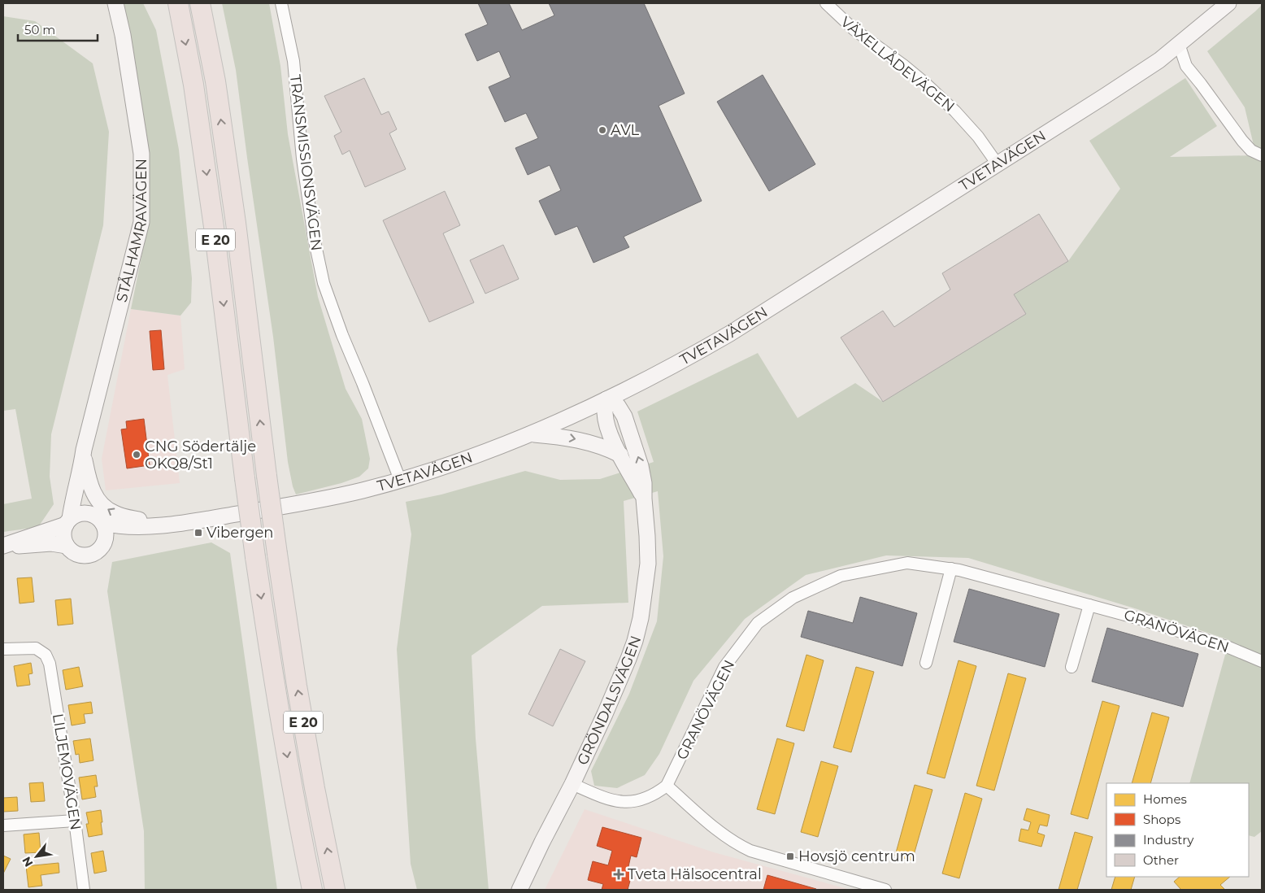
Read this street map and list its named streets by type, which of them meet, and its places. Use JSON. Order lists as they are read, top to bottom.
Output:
{
  "streets": {
    "highway": ["E 20"],
    "main road": ["TVETAVÄGEN", "STÅLHAMRAVÄGEN", "GRÖNDALSVÄGEN"],
    "street": [
      "VÄXELLÅDEVÄGEN",
      "TRANSMISSIONSVÄGEN",
      "GRANÖVÄGEN",
      "LILJEMOVÄGEN"
    ]
  },
  "crossings": [
    ["VÄXELLÅDEVÄGEN", "TVETAVÄGEN"],
    ["TVETAVÄGEN", "TRANSMISSIONSVÄGEN"],
    ["TVETAVÄGEN", "STÅLHAMRAVÄGEN"],
    ["TVETAVÄGEN", "GRÖNDALSVÄGEN"]
  ],
  "places": {
    "other": ["AVL", "CNG Södertälje OKQ8/St1"],
    "transit": ["Vibergen", "Hovsjö centrum"],
    "health": ["Tveta Hälsocentral"]
  },
  "legend": [
    "Homes",
    "Shops",
    "Industry",
    "Other"
  ],
  "scale_bar": "50 m",
  "north": "bottom left"
}
